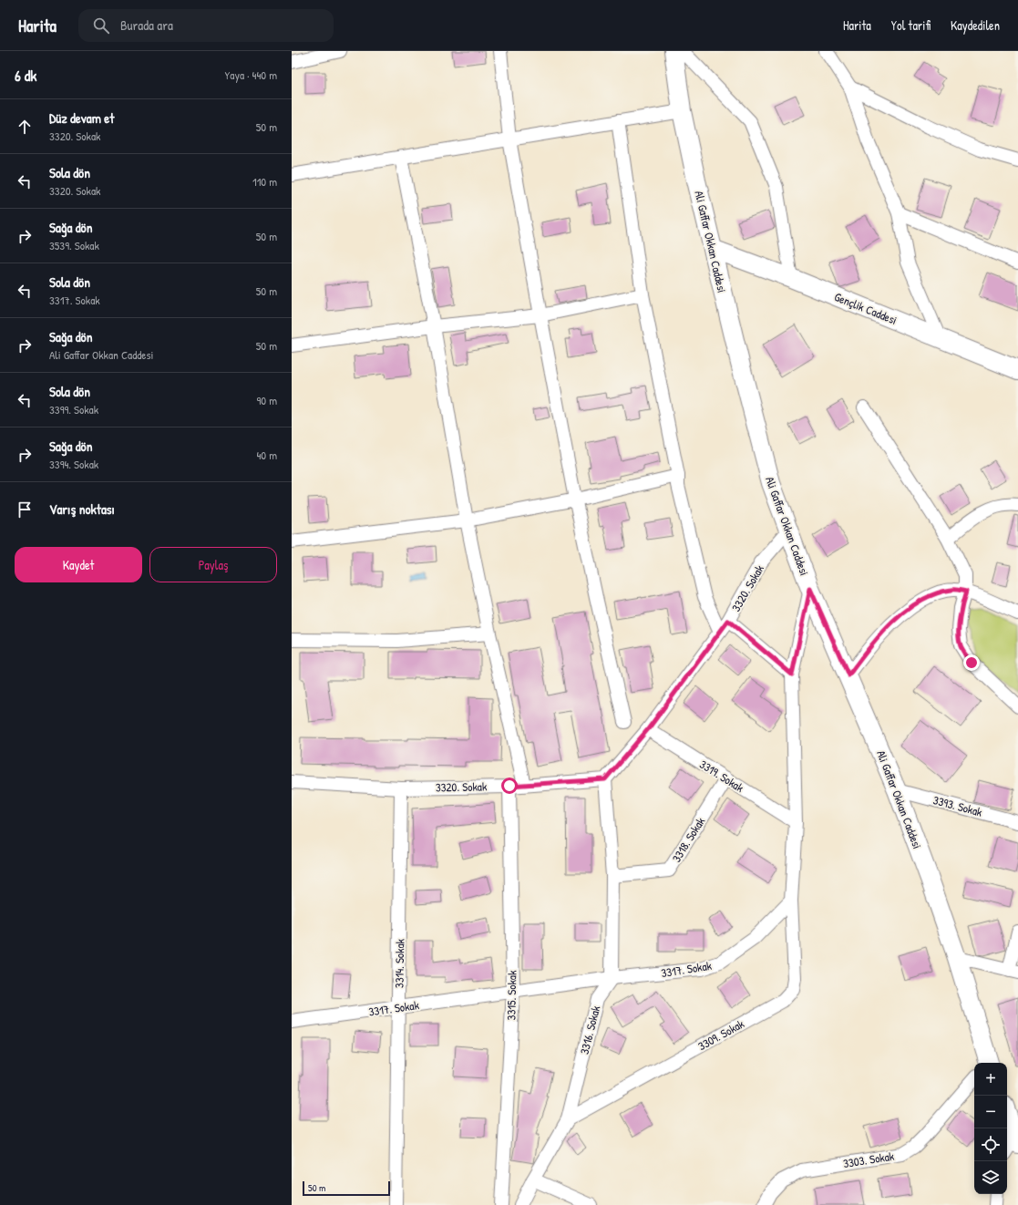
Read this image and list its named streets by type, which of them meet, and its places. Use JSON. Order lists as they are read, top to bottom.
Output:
{
  "streets": {
    "street": [
      "Ali Gaffar Okkan Caddesi",
      "Gençlik Caddesi",
      "3320. Sokak",
      "3319. Sokak",
      "3393. Sokak",
      "3318. Sokak",
      "3314. Sokak",
      "3317. Sokak",
      "3315. Sokak",
      "3316. Sokak",
      "3309. Sokak",
      "3303. Sokak"
    ]
  },
  "crossings": [
    ["Ali Gaffar Okkan Caddesi", "Gençlik Caddesi"],
    ["Ali Gaffar Okkan Caddesi", "3320. Sokak"],
    ["Ali Gaffar Okkan Caddesi", "3393. Sokak"],
    ["3320. Sokak", "3319. Sokak"],
    ["3320. Sokak", "3314. Sokak"],
    ["3320. Sokak", "3315. Sokak"],
    ["3319. Sokak", "3318. Sokak"],
    ["3314. Sokak", "3317. Sokak"],
    ["3317. Sokak", "3315. Sokak"],
    ["3317. Sokak", "3316. Sokak"],
    ["3317. Sokak", "3309. Sokak"],
    ["3316. Sokak", "3309. Sokak"]
  ],
  "scale_bar": "50 m",
  "page": {
    "header": "Harita",
    "search": "Burada ara",
    "nav": ["Harita", "Yol tarifi", "Kaydedilen"],
    "heading": ["6 dk", "Yaya · 440 m"],
    "list": [
      ["Düz devam et", "3320. Sokak", "50 m"],
      ["Sola dön", "3320. Sokak", "110 m"],
      ["Sağa dön", "3539. Sokak", "50 m"],
      ["Sola dön", "3317. Sokak", "50 m"],
      ["Sağa dön", "Ali Gaffar Okkan Caddesi", "50 m"],
      ["Sola dön", "3399. Sokak", "90 m"],
      ["Sağa dön", "3394. Sokak", "40 m"],
      "Varış noktası"
    ],
    "buttons": ["Kaydet", "Paylaş"],
    "map_buttons": ["+", "−"],
    "scale": "50 m"
  }
}
